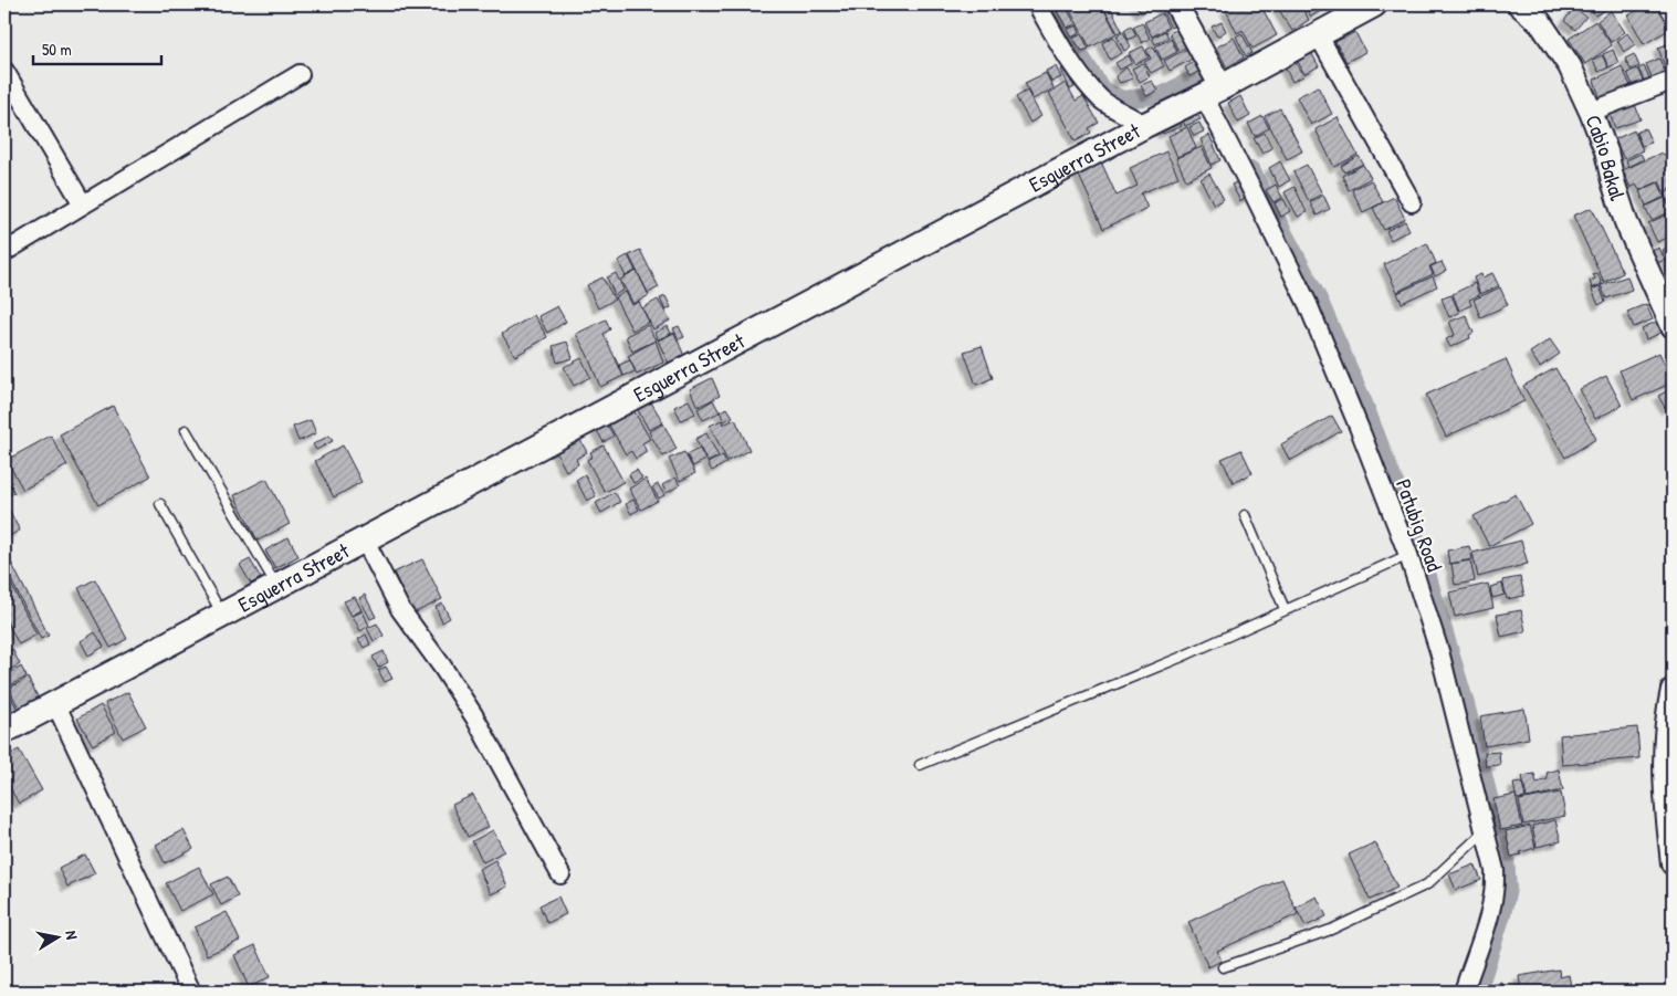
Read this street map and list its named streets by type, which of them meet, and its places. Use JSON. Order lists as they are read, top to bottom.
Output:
{
  "streets": {
    "main road": ["Esguerra Street"],
    "street": ["Cabio Bakal", "Patubig Road"]
  },
  "crossings": [
    ["Esguerra Street", "Patubig Road"]
  ],
  "scale_bar": "50 m",
  "north": "right"
}
